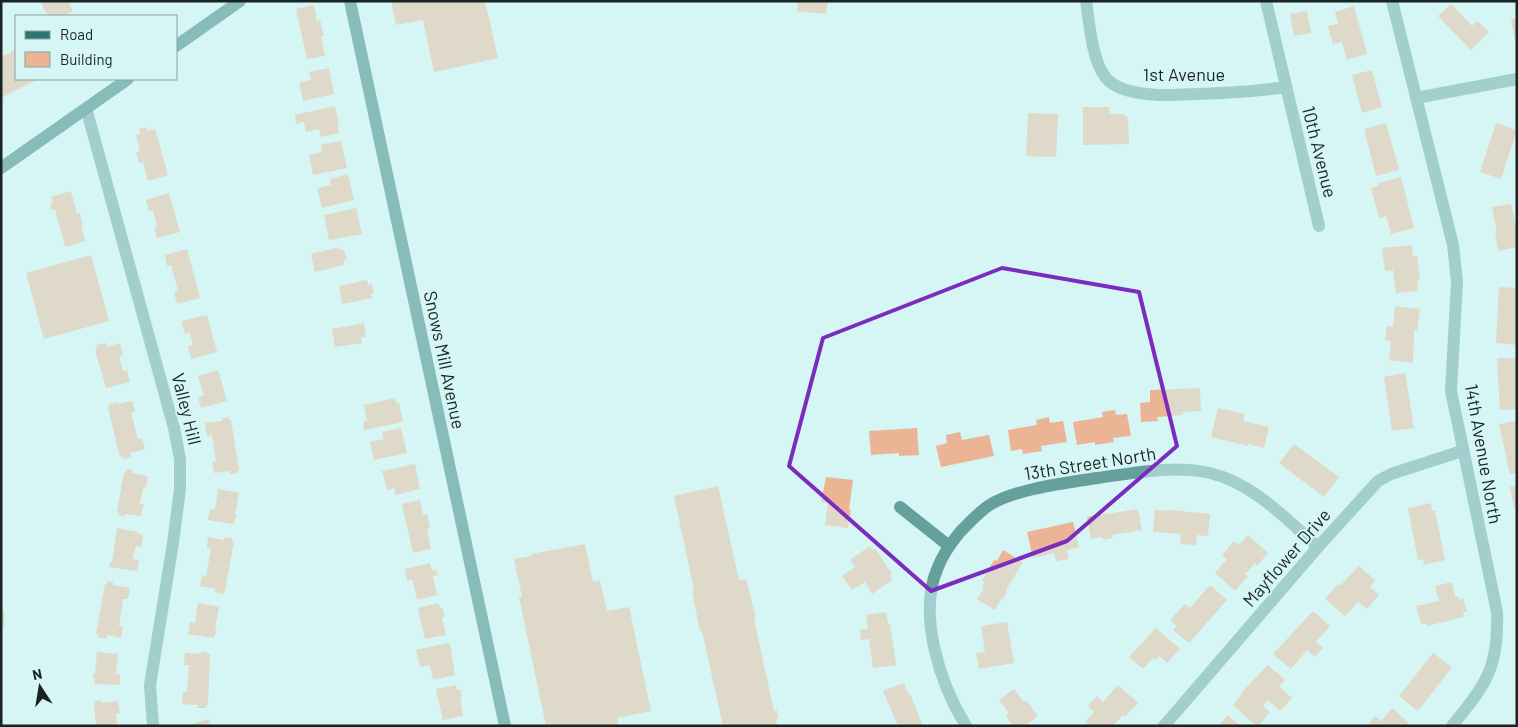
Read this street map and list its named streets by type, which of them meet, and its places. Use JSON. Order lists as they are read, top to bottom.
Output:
{
  "streets": {
    "main road": ["Snows Mill Avenue"],
    "street": [
      "1st Avenue",
      "10th Avenue",
      "Valley Hill",
      "14th Avenue North",
      "13th Street North",
      "Mayflower Drive"
    ]
  },
  "crossings": [
    ["1st Avenue", "10th Avenue"],
    ["14th Avenue North", "Mayflower Drive"],
    ["13th Street North", "Mayflower Drive"]
  ],
  "legend": ["Road", "Building"],
  "north": "top"
}
